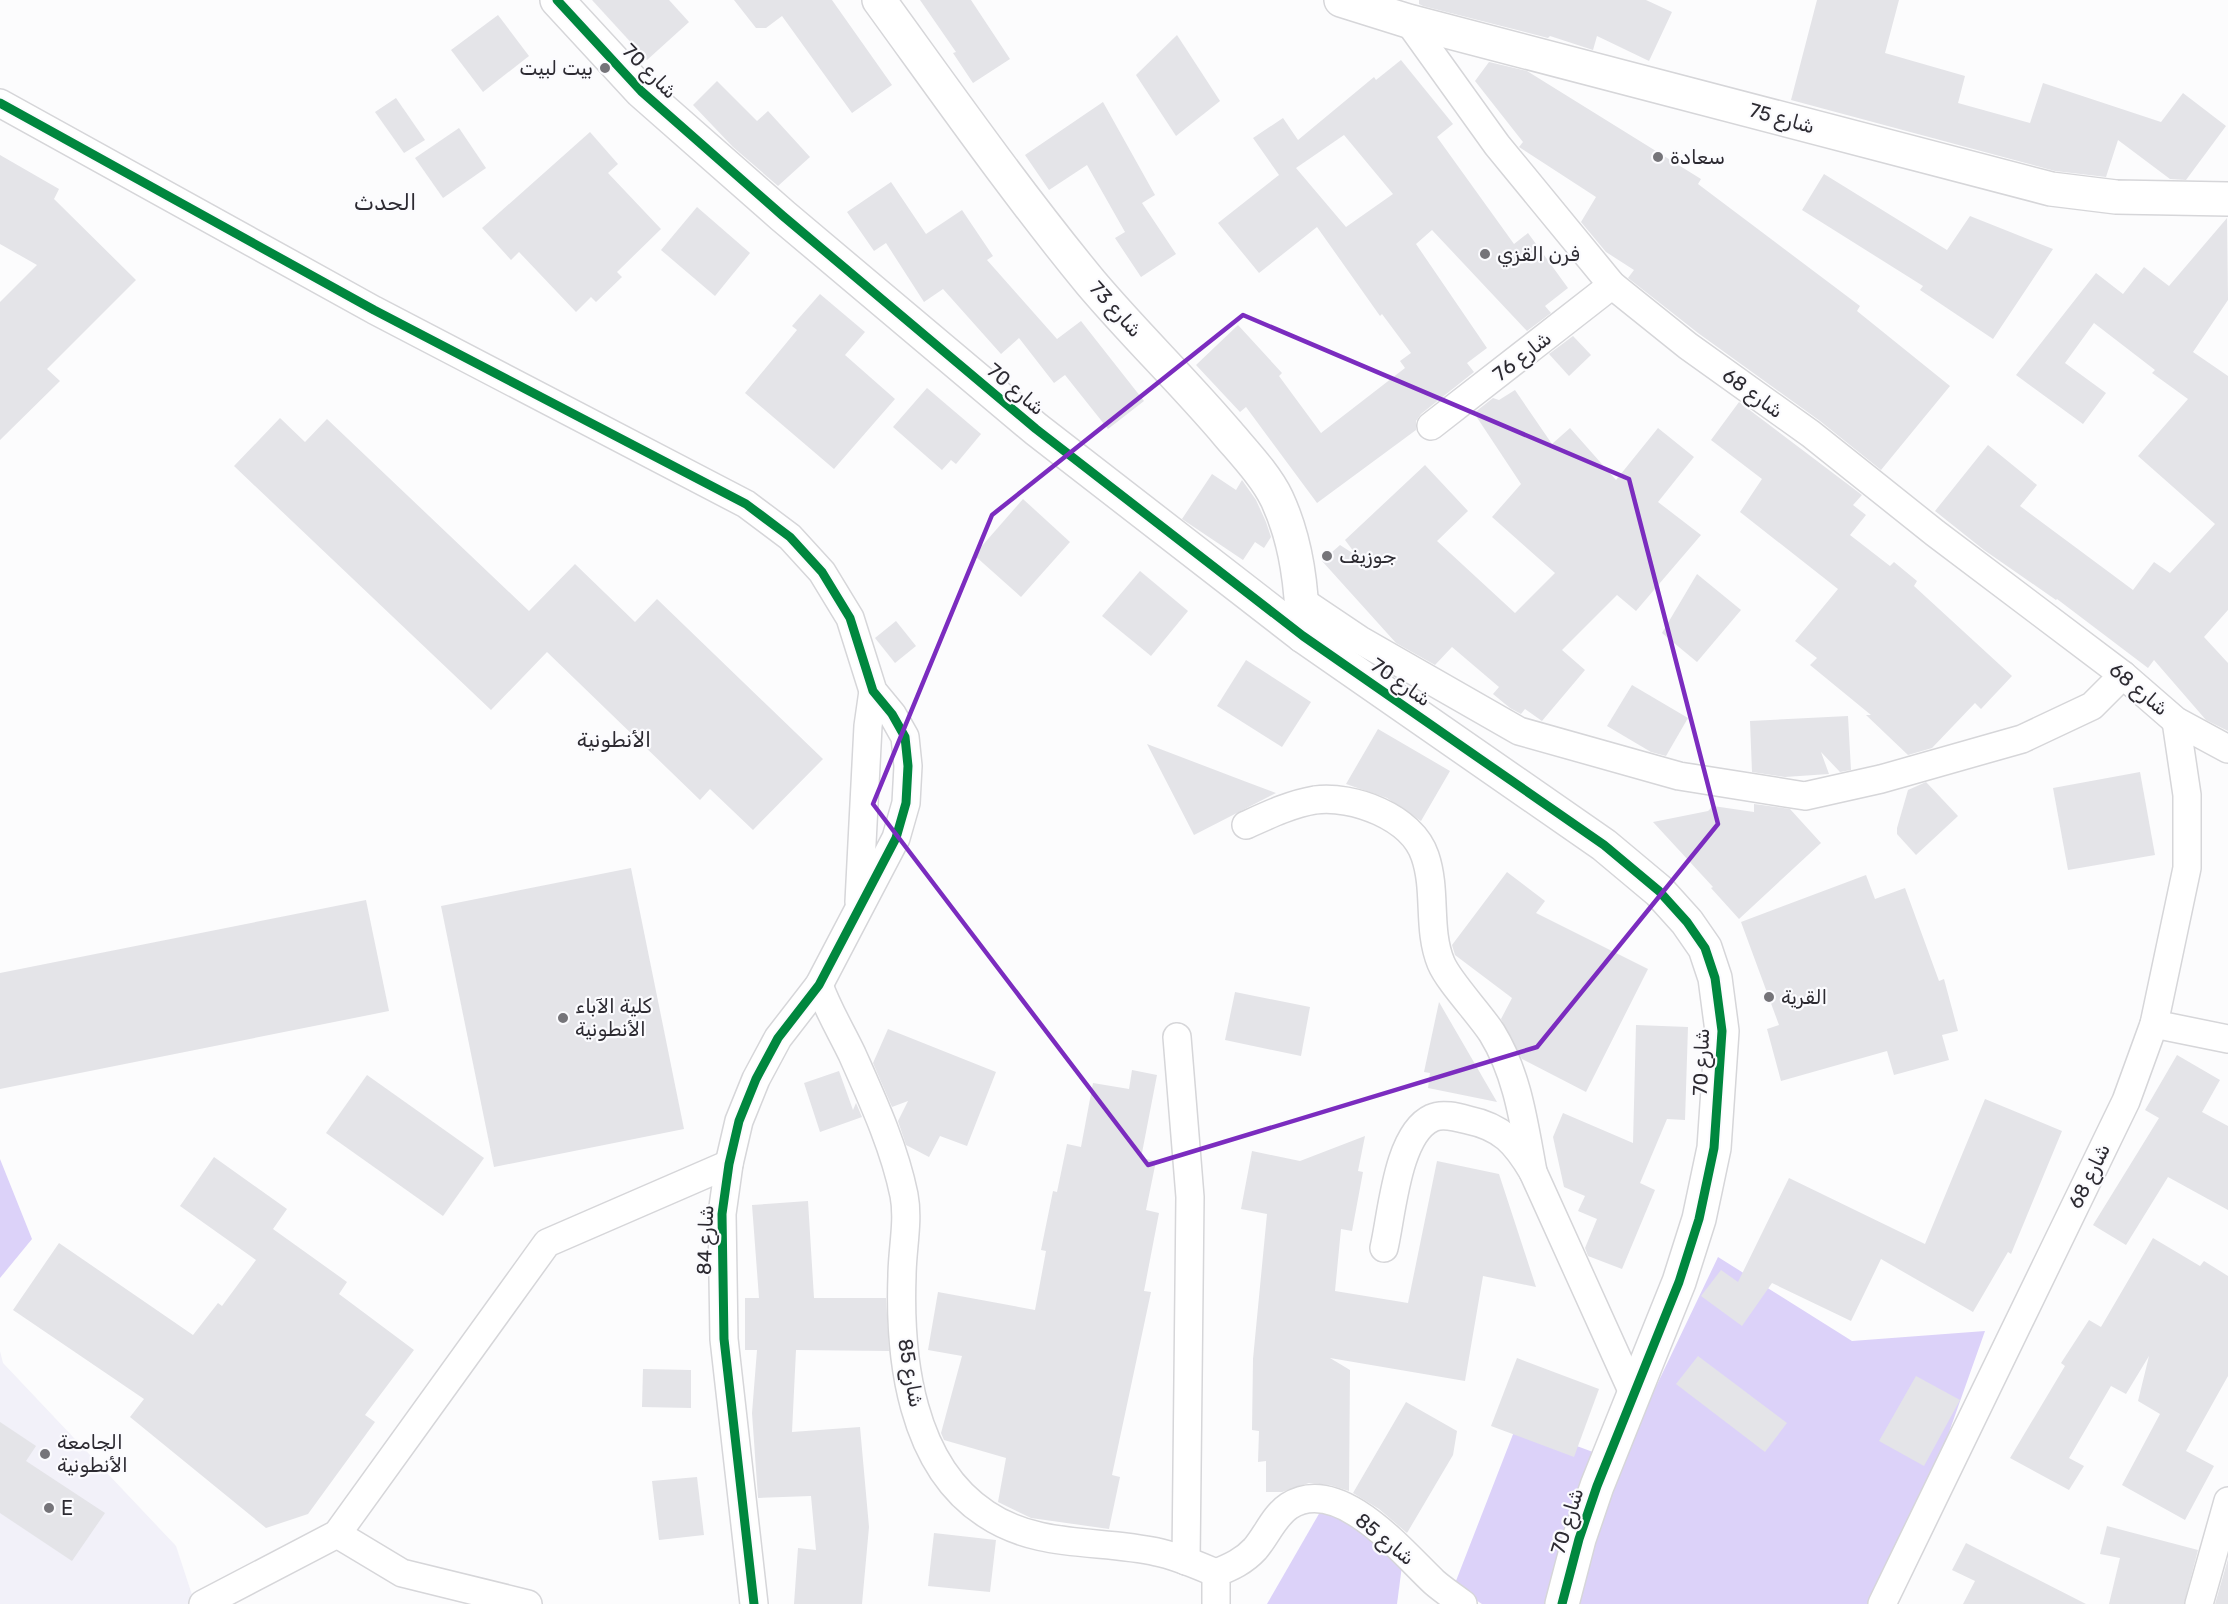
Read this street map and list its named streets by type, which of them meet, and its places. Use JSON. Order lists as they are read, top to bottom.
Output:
{
  "streets": {
    "street": [
      "شارع 70",
      "شارع 75",
      "شارع 73",
      "شارع 76",
      "شارع 68",
      "شارع 84",
      "شارع 85"
    ]
  },
  "crossings": [
    ["شارع 70", "شارع 73"],
    ["شارع 75", "شارع 68"],
    ["شارع 76", "شارع 68"],
    ["شارع 84", "شارع 85"]
  ],
  "districts": ["الحدث", "الأنطونية"],
  "places": [
    "بيت لبيت",
    "سعادة",
    "فرن القزي",
    "جوزيف",
    "القرية",
    "كلية الآباء الأنطونية",
    "الجامعة الأنطونية",
    "E"
  ]
}
